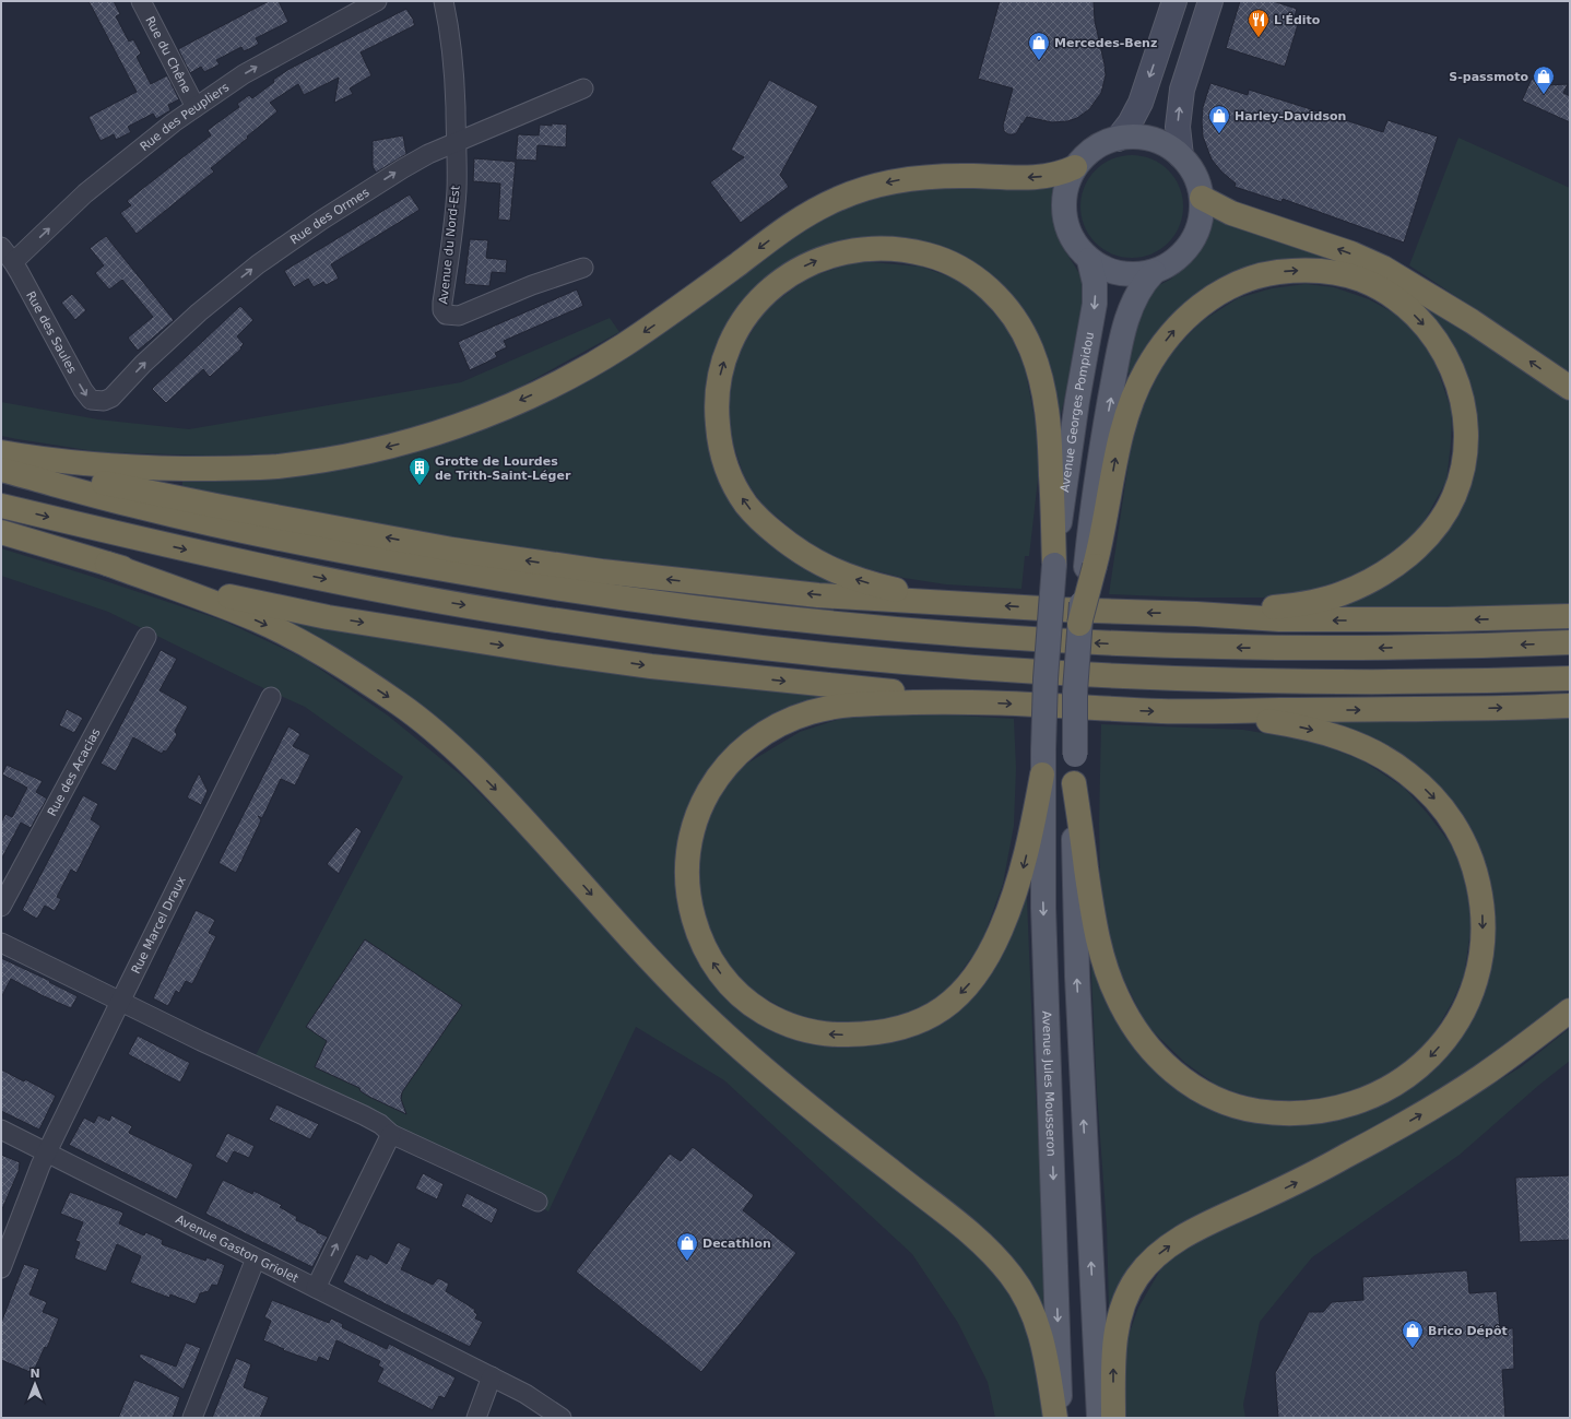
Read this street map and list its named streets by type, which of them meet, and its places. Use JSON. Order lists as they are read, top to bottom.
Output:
{
  "streets": {
    "main road": ["Avenue Georges Pompidou", "Avenue Jules Mousseron"],
    "street": [
      "Rue du Chêne",
      "Rue des Peupliers",
      "Rue des Ormes",
      "Avenue du Nord-Est",
      "Rue des Saules",
      "Rue des Acacias",
      "Rue Marcel Draux",
      "Avenue Gaston Griolet"
    ]
  },
  "crossings": [
    ["Rue du Chêne", "Rue des Peupliers"],
    ["Rue des Peupliers", "Rue des Saules"],
    ["Rue des Ormes", "Avenue du Nord-Est"],
    ["Rue des Ormes", "Rue des Saules"],
    ["Avenue Georges Pompidou", "Avenue Jules Mousseron"],
    ["Rue Marcel Draux", "Avenue Gaston Griolet"]
  ],
  "one_way": ["Rue des Peupliers", "Rue des Ormes", "Rue des Saules"],
  "places": {
    "restaurant": ["L'Édito"],
    "shop": [
      "Mercedes-Benz",
      "S-passmoto",
      "Harley-Davidson",
      "Decathlon",
      "Brico Dépôt"
    ],
    "building": ["Grotte de Lourdes de Trith-Saint-Léger"]
  },
  "north": "top"
}
